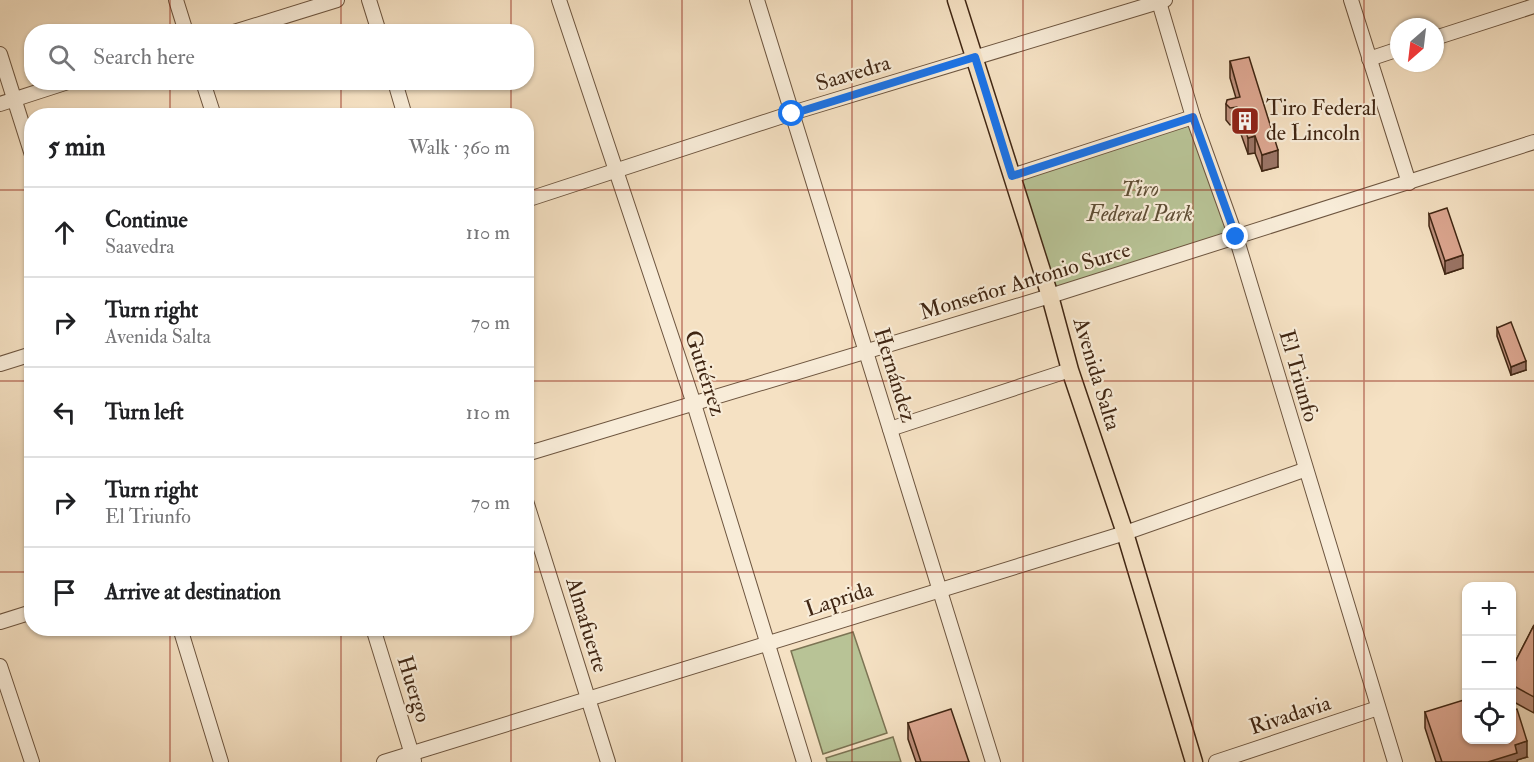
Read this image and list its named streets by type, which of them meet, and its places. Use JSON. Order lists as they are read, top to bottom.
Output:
{
  "streets": {
    "main road": ["Avenida Salta"],
    "street": [
      "Saavedra",
      "Monseñor Antonio Surce",
      "Gutiérrez",
      "Hernández",
      "El Triunfo",
      "Laprida",
      "Almafuerte",
      "Huergo",
      "Rivadavia"
    ]
  },
  "crossings": [
    ["Saavedra", "Gutiérrez"],
    ["Saavedra", "Avenida Salta"],
    ["Saavedra", "Hernández"],
    ["Saavedra", "El Triunfo"],
    ["Monseñor Antonio Surce", "Gutiérrez"],
    ["Monseñor Antonio Surce", "Avenida Salta"],
    ["Monseñor Antonio Surce", "Hernández"],
    ["Monseñor Antonio Surce", "El Triunfo"],
    ["Gutiérrez", "Laprida"],
    ["Avenida Salta", "Laprida"],
    ["Hernández", "Laprida"],
    ["El Triunfo", "Laprida"],
    ["El Triunfo", "Rivadavia"],
    ["Laprida", "Almafuerte"],
    ["Laprida", "Huergo"]
  ],
  "parks": ["Tiro Federal Park"],
  "places": {
    "building": ["Tiro Federal de Lincoln"]
  },
  "north": "bottom left",
  "page": {
    "search": "Search here",
    "heading": ["5 min", "Walk · 360 m"],
    "list": [
      ["Continue", "Saavedra", "110 m"],
      ["Turn right", "Avenida Salta", "70 m"],
      ["Turn left", "110 m"],
      ["Turn right", "El Triunfo", "70 m"],
      "Arrive at destination"
    ],
    "map_buttons": ["+", "−"]
  }
}
